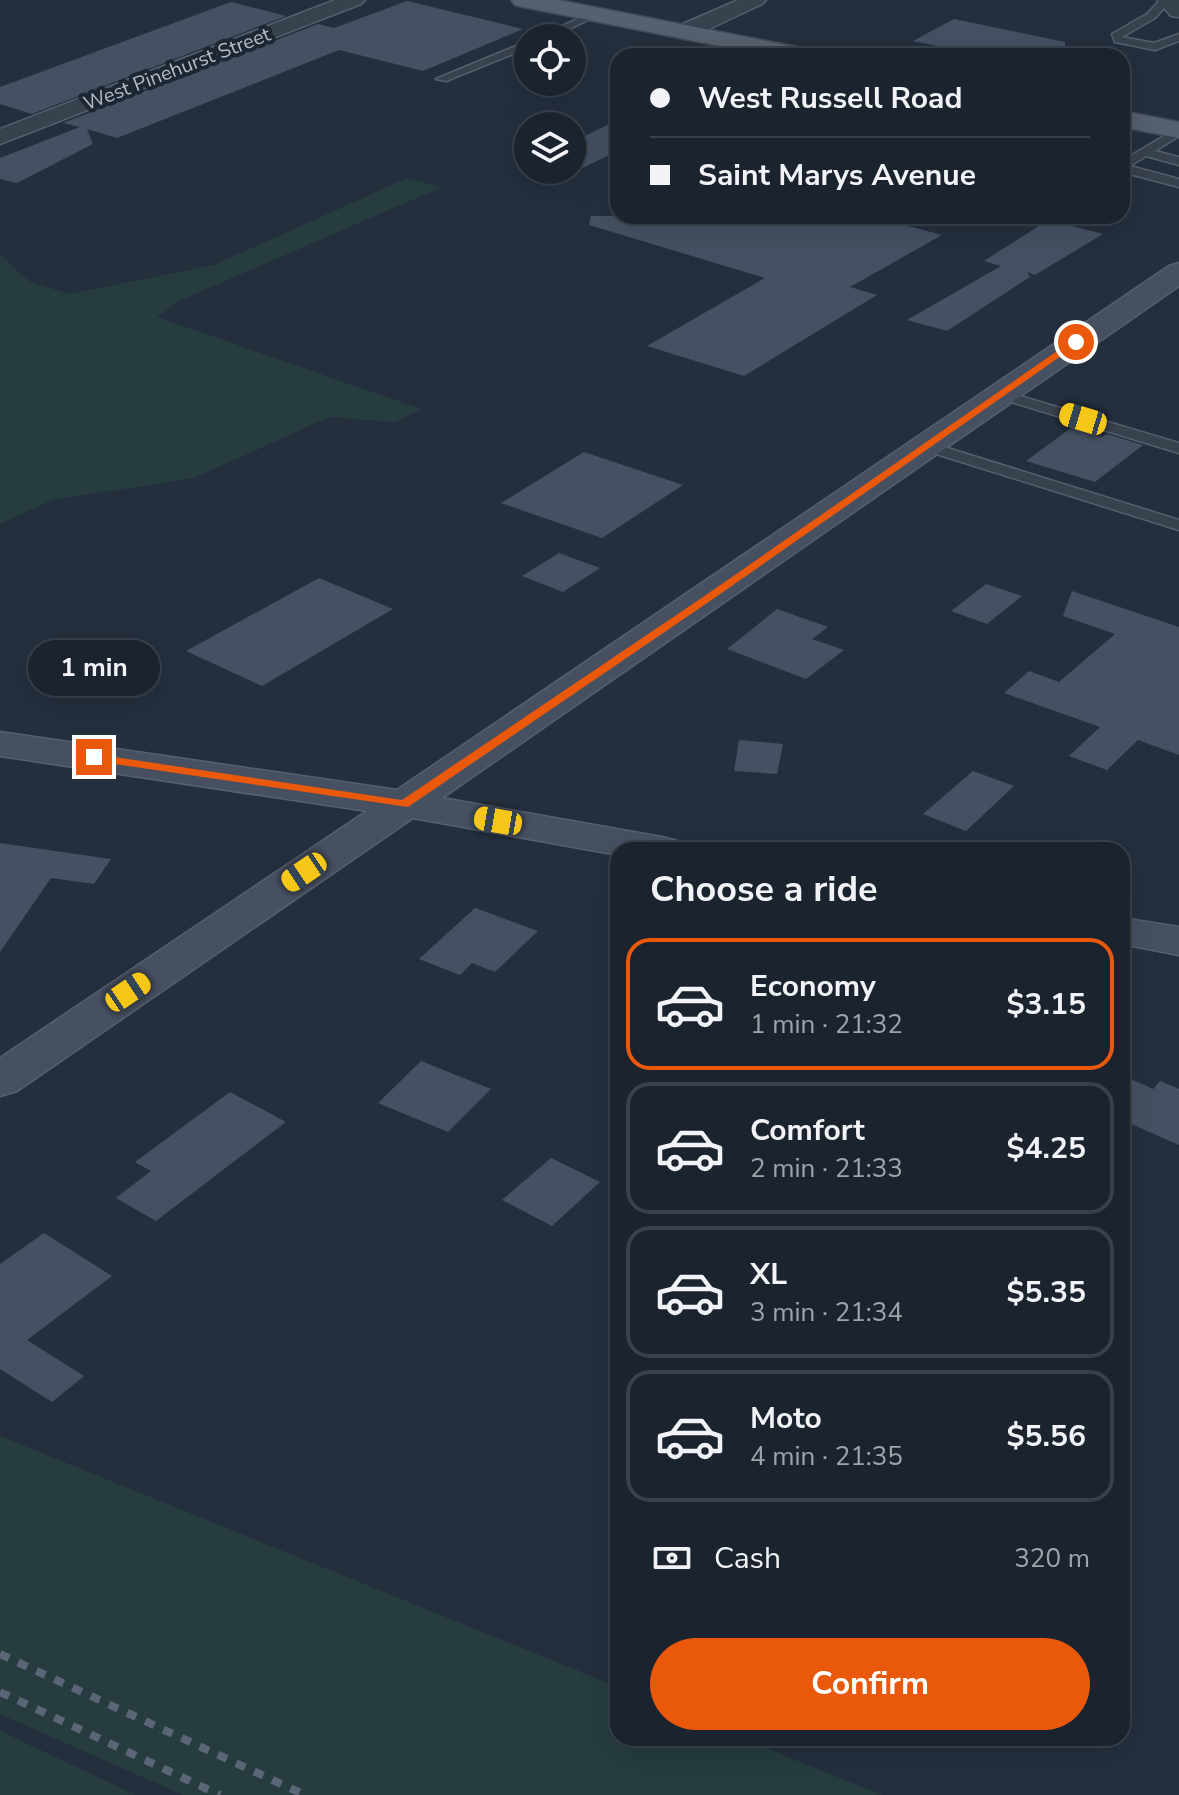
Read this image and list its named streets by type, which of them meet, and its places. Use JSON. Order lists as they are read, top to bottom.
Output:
{
  "streets": {
    "street": ["West Pinehurst Street"]
  },
  "page": {
    "banner": ["West Russell Road", "Saint Marys Avenue"],
    "bubble": "1 min",
    "heading": "Choose a ride",
    "list": [
      {
        "name": "Economy",
        "note": "1 min · 21:32",
        "value": "$3.15"
      },
      {
        "name": "Comfort",
        "note": "2 min · 21:33",
        "value": "$4.25"
      },
      {
        "name": "XL",
        "note": "3 min · 21:34",
        "value": "$5.35"
      },
      {
        "name": "Moto",
        "note": "4 min · 21:35",
        "value": "$5.56"
      }
    ],
    "pay": ["Cash", "320 m"],
    "buttons": "Confirm"
  }
}
